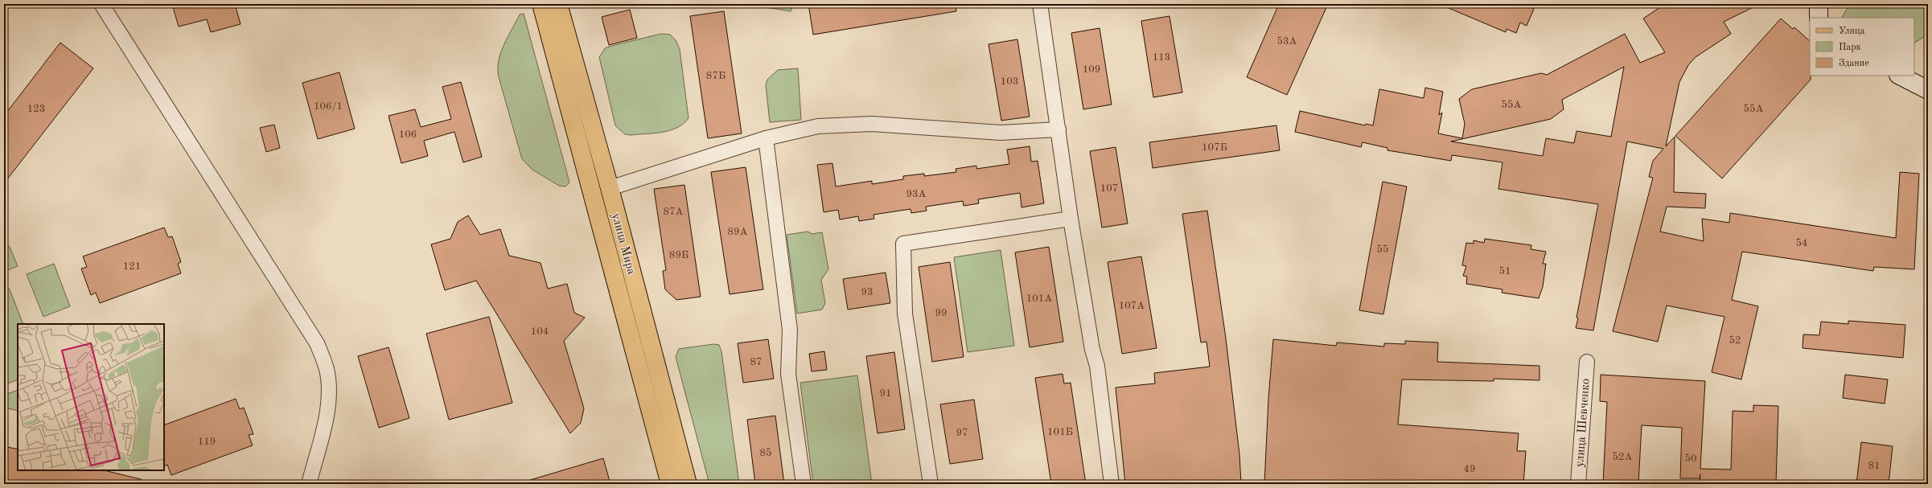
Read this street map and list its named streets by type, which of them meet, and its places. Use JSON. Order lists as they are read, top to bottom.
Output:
{
  "streets": {
    "main road": ["улица Мира"],
    "street": ["улица Шевченко"]
  },
  "house_numbers": [
    "53А",
    "113",
    "109",
    "87Б",
    "103",
    "55А",
    "106/1",
    "123",
    "55А",
    "106",
    "107Б",
    "107",
    "93А",
    "87А",
    "89А",
    "54",
    "55",
    "89Б",
    "121",
    "51",
    "93",
    "101А",
    "107А",
    "99",
    "104",
    "52",
    "87",
    "91",
    "101Б",
    "97",
    "119",
    "85",
    "52А",
    "50",
    "81",
    "49"
  ],
  "legend": ["Улица", "Парк", "Здание"]
}
